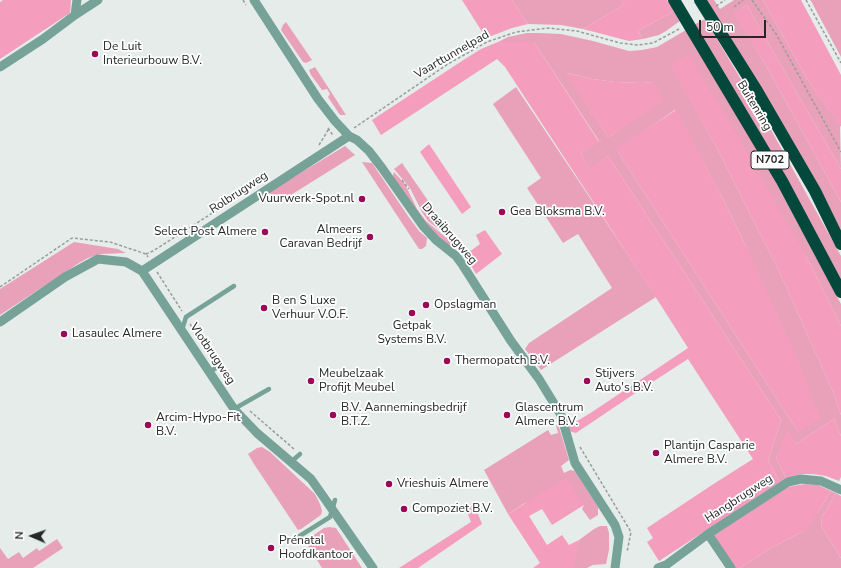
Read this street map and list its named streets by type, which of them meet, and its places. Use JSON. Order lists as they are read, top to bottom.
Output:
{
  "streets": {
    "highway": ["Buitenring", "N702"],
    "street": [
      "Rolbrugweg",
      "Draaibrugweg",
      "Vlotbrugweg",
      "Hangbrugweg"
    ],
    "path": ["Vaarttunnelpad"]
  },
  "crossings": [
    ["Vaarttunnelpad", "Buitenring"],
    ["Vaarttunnelpad", "Rolbrugweg"],
    ["Vaarttunnelpad", "Draaibrugweg"],
    ["Rolbrugweg", "Draaibrugweg"],
    ["Rolbrugweg", "Vlotbrugweg"]
  ],
  "places": [
    "De Luit Interieurbouw B.V.",
    "Vuurwerk-Spot.nl",
    "Gea Bloksma B.V.",
    "Select Post Almere",
    "Almeers Caravan Bedrijf",
    "Opslagman",
    "B en S Luxe Verhuur V.O.F.",
    "Getpak Systems B.V.",
    "Lasaulec Almere",
    "Thermopatch B.V.",
    "Meubelzaak Profijt Meubel",
    "Stijvers Auto's B.V.",
    "B.V. Aannemingsbedrijf B.T.Z.",
    "Glascentrum Almere B.V.",
    "Arcim-Hypo-Fit B.V.",
    "Plantijn Casparie Almere B.V.",
    "Vrieshuis Almere",
    "Compoziet B.V.",
    "Prénatal Hoofdkantoor"
  ],
  "scale_bar": "50 m",
  "north": "left"
}
